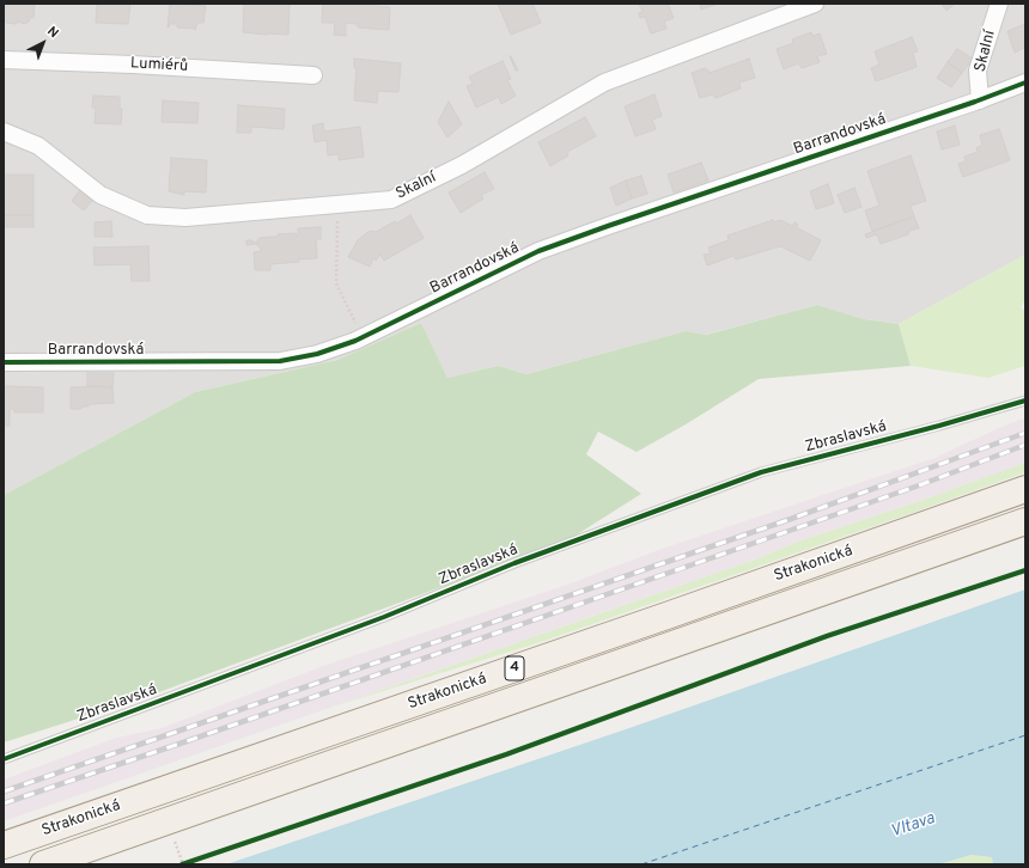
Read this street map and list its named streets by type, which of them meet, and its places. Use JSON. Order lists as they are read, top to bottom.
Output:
{
  "streets": {
    "main road": ["Strakonická", "4"],
    "street": ["Skalní", "Lumiérů", "Barrandovská"],
    "lane": ["Zbraslavská"]
  },
  "crossings": [
    ["Skalní", "Barrandovská"]
  ],
  "water": ["Vltava"],
  "north": "top right"
}
